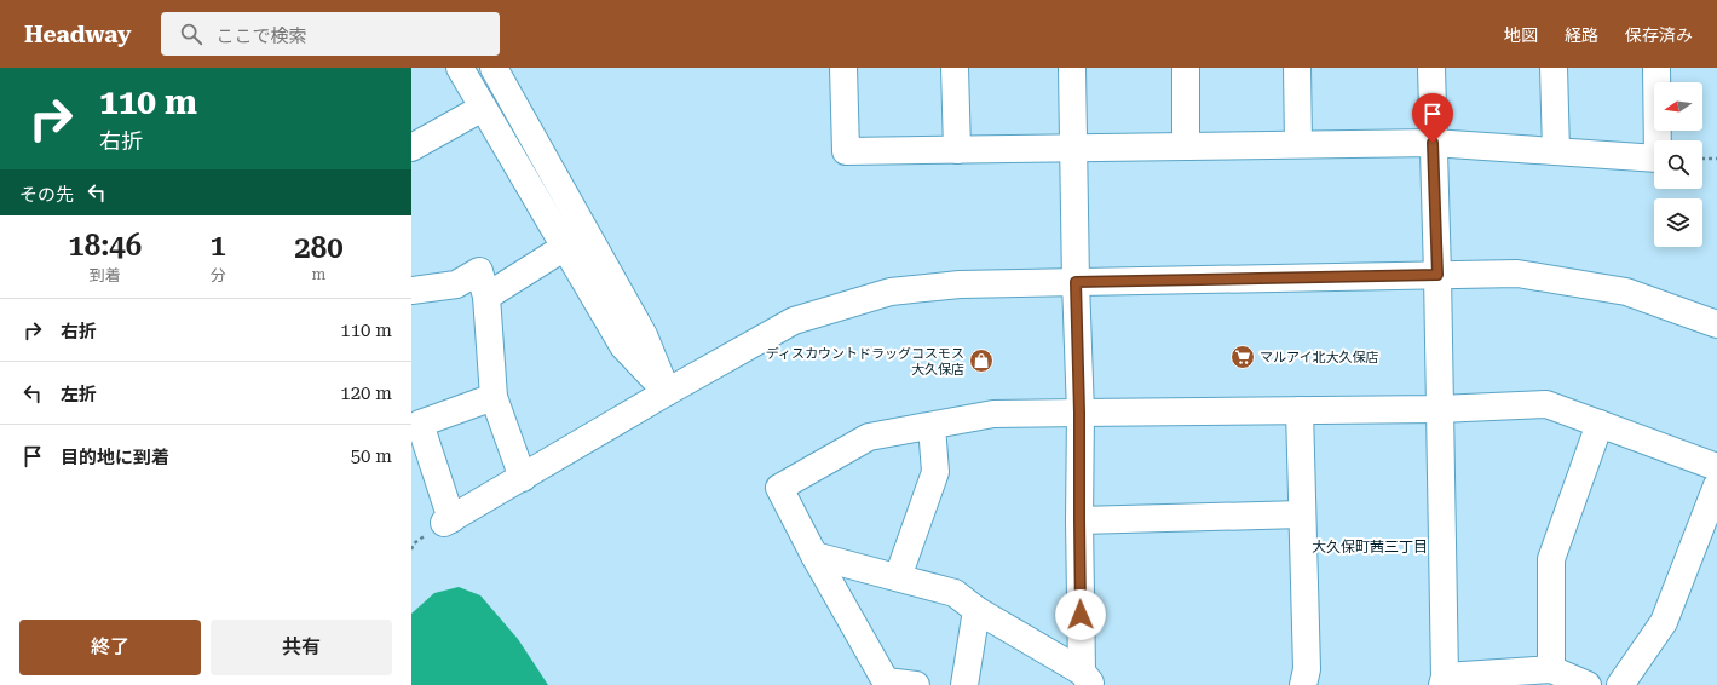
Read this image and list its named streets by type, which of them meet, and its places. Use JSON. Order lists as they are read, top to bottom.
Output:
{
  "districts": ["大久保町茜三丁目"],
  "places": {
    "supermarket": ["マルアイ北大久保店"],
    "shop": ["ディスカウントドラッグコスモス 大久保店"]
  },
  "north": "left",
  "page": {
    "header": "Headway",
    "search": "ここで検索",
    "nav": ["地図", "経路", "保存済み"],
    "turn": ["110 m", "右折"],
    "then": "その先",
    "eta": [
      "18:46",
      "到着",
      "1",
      "分",
      "280",
      "m"
    ],
    "list": [
      {
        "name": "右折",
        "value": "110 m"
      },
      {
        "name": "左折",
        "value": "120 m"
      },
      {
        "name": "目的地に到着",
        "value": "50 m"
      }
    ],
    "buttons": ["終了", "共有"]
  }
}
